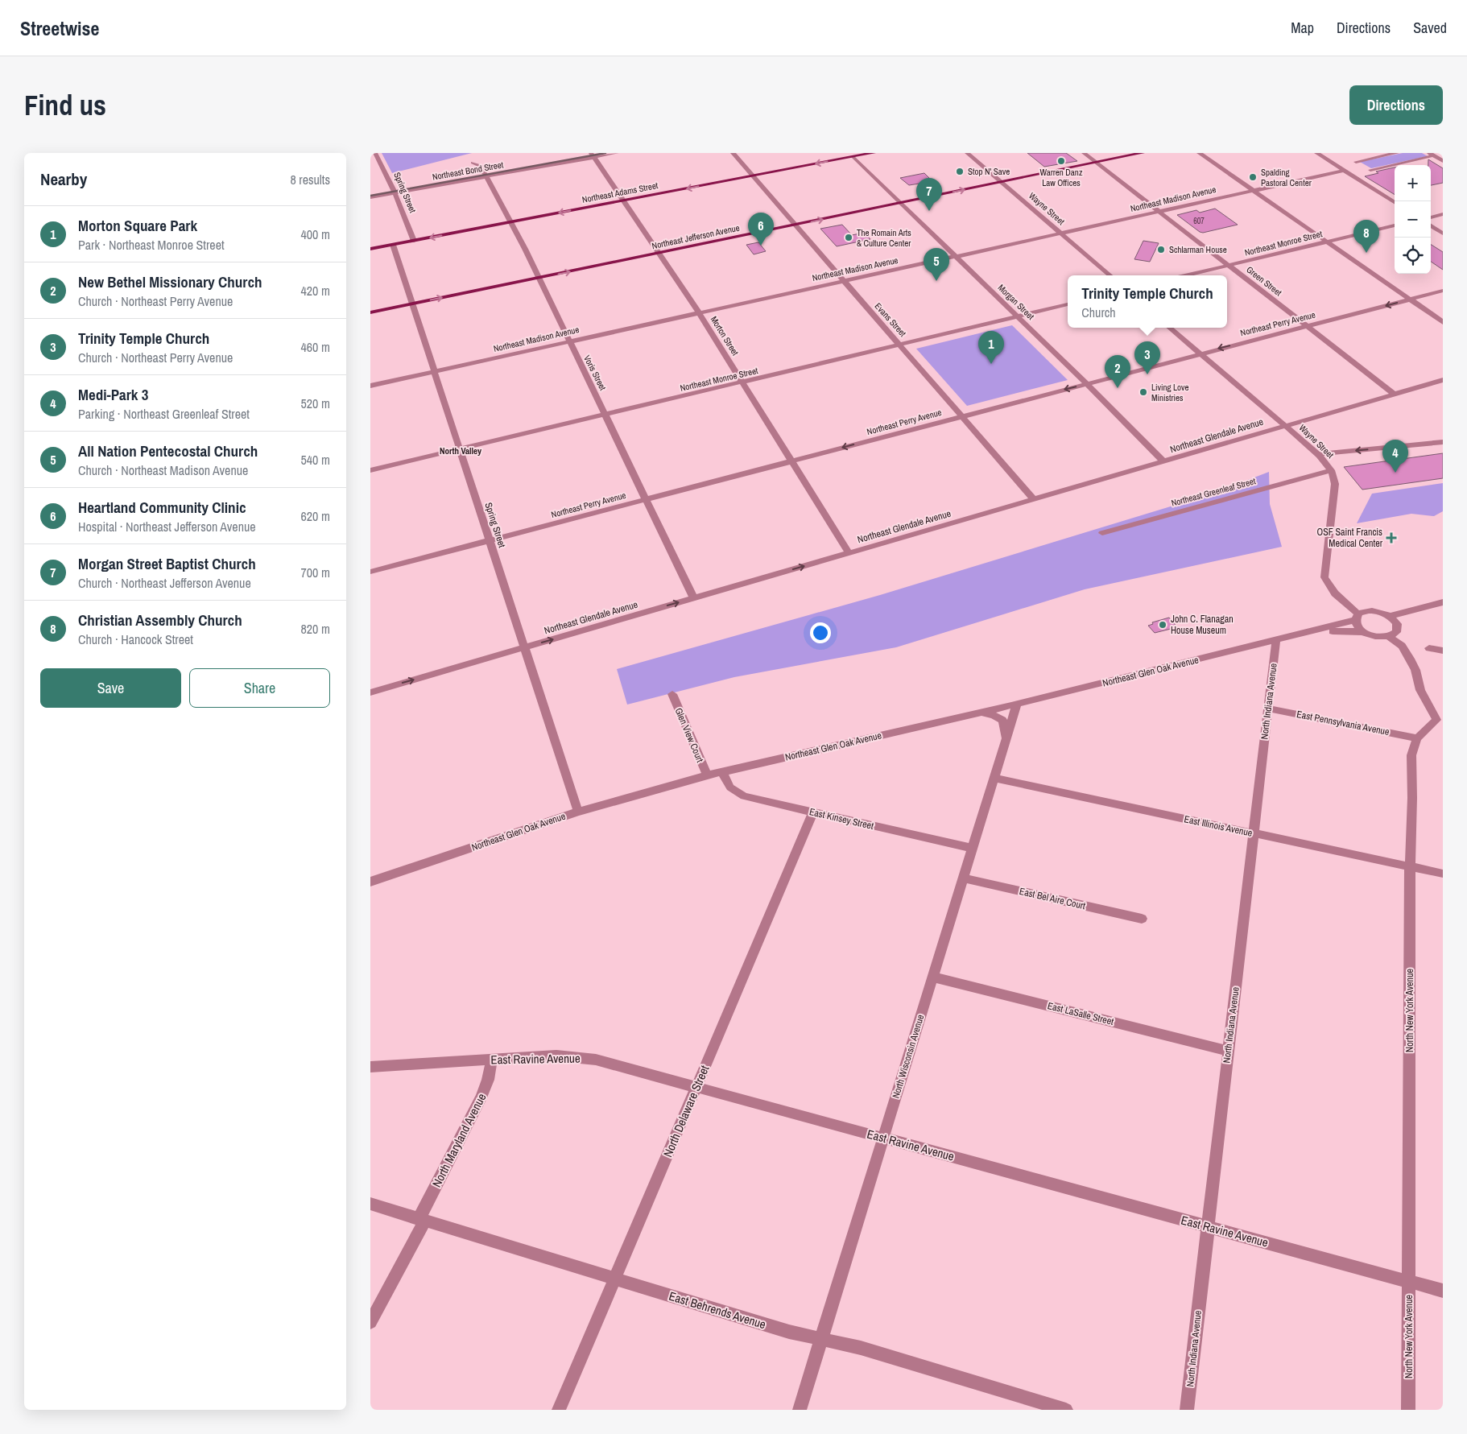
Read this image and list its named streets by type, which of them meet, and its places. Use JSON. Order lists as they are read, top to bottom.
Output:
{
  "streets": {
    "main road": ["Northeast Adams Street", "Northeast Jefferson Avenue"],
    "street": [
      "Northeast Bond Street",
      "Spring Street",
      "Northeast Madison Avenue",
      "Wayne Street",
      "Northeast Monroe Street",
      "Green Street",
      "Morgan Street",
      "Evans Street",
      "Northeast Perry Avenue",
      "Morton Street",
      "Voris Street",
      "Northeast Glendale Avenue",
      "Northeast Greenleaf Street",
      "Northeast Glen Oak Avenue",
      "North Indiana Avenue",
      "East Pennsylvania Avenue",
      "Glen View Court",
      "East Kinsey Street",
      "East Illinois Avenue",
      "East Bel Aire Court",
      "North New York Avenue",
      "East LaSalle Street",
      "North Wisconsin Avenue",
      "East Ravine Avenue",
      "North Delaware Street",
      "North Maryland Avenue",
      "East Behrends Avenue"
    ]
  },
  "crossings": [
    ["Northeast Bond Street", "Spring Street"],
    ["Northeast Bond Street", "Morton Street"],
    ["Northeast Bond Street", "Voris Street"],
    ["Spring Street", "Northeast Adams Street"],
    ["Spring Street", "Northeast Madison Avenue"],
    ["Spring Street", "Northeast Jefferson Avenue"],
    ["Spring Street", "Northeast Monroe Street"],
    ["Spring Street", "Northeast Perry Avenue"],
    ["Spring Street", "Northeast Glendale Avenue"],
    ["Spring Street", "Northeast Glen Oak Avenue"],
    ["Northeast Adams Street", "Morgan Street"],
    ["Northeast Adams Street", "Evans Street"],
    ["Northeast Adams Street", "Morton Street"],
    ["Northeast Adams Street", "Voris Street"],
    ["Northeast Madison Avenue", "Wayne Street"],
    ["Northeast Madison Avenue", "Green Street"],
    ["Northeast Madison Avenue", "Morgan Street"],
    ["Northeast Madison Avenue", "Evans Street"],
    ["Northeast Madison Avenue", "Morton Street"],
    ["Northeast Madison Avenue", "Voris Street"],
    ["Wayne Street", "Northeast Jefferson Avenue"],
    ["Wayne Street", "Northeast Perry Avenue"],
    ["Wayne Street", "Northeast Glendale Avenue"],
    ["Wayne Street", "Northeast Greenleaf Street"],
    ["Wayne Street", "Northeast Glen Oak Avenue"],
    ["Northeast Jefferson Avenue", "Green Street"],
    ["Northeast Jefferson Avenue", "Morgan Street"],
    ["Northeast Jefferson Avenue", "Evans Street"],
    ["Northeast Jefferson Avenue", "Morton Street"],
    ["Northeast Jefferson Avenue", "Voris Street"],
    ["Northeast Monroe Street", "Green Street"],
    ["Northeast Monroe Street", "Morgan Street"],
    ["Northeast Monroe Street", "Evans Street"],
    ["Northeast Monroe Street", "Morton Street"],
    ["Northeast Monroe Street", "Voris Street"],
    ["Green Street", "Northeast Perry Avenue"],
    ["Green Street", "Northeast Glendale Avenue"],
    ["Morgan Street", "Northeast Perry Avenue"],
    ["Morgan Street", "Northeast Glendale Avenue"],
    ["Evans Street", "Northeast Perry Avenue"],
    ["Evans Street", "Northeast Glendale Avenue"],
    ["Northeast Perry Avenue", "Morton Street"],
    ["Northeast Perry Avenue", "Voris Street"],
    ["Morton Street", "Northeast Glendale Avenue"],
    ["Voris Street", "Northeast Glendale Avenue"],
    ["Northeast Glen Oak Avenue", "North Indiana Avenue"],
    ["Northeast Glen Oak Avenue", "Glen View Court"],
    ["Northeast Glen Oak Avenue", "East Kinsey Street"],
    ["Northeast Glen Oak Avenue", "North Wisconsin Avenue"],
    ["North Indiana Avenue", "East Pennsylvania Avenue"],
    ["North Indiana Avenue", "East Illinois Avenue"],
    ["North Indiana Avenue", "East LaSalle Street"],
    ["North Indiana Avenue", "East Ravine Avenue"],
    ["East Pennsylvania Avenue", "North New York Avenue"],
    ["East Kinsey Street", "North Wisconsin Avenue"],
    ["East Kinsey Street", "North Delaware Street"],
    ["East Illinois Avenue", "North New York Avenue"],
    ["East Illinois Avenue", "North Wisconsin Avenue"],
    ["East Bel Aire Court", "North Wisconsin Avenue"],
    ["North New York Avenue", "East Ravine Avenue"],
    ["East LaSalle Street", "North Wisconsin Avenue"],
    ["North Wisconsin Avenue", "East Ravine Avenue"],
    ["North Wisconsin Avenue", "East Behrends Avenue"],
    ["East Ravine Avenue", "North Delaware Street"],
    ["East Ravine Avenue", "North Maryland Avenue"],
    ["North Delaware Street", "East Behrends Avenue"],
    ["North Maryland Avenue", "East Behrends Avenue"]
  ],
  "one_way": [
    "Northeast Adams Street",
    "Northeast Jefferson Avenue",
    "Northeast Perry Avenue",
    "Northeast Glendale Avenue"
  ],
  "districts": ["North Valley"],
  "places": {
    "other": [
      "Warren Danz Law Offices",
      "Stop N' Save",
      "Spalding Pastoral Center",
      "The Romain Arts & Culture Center",
      "Schlarman House",
      "Living Love Ministries",
      "John C. Flanagan House Museum"
    ],
    "health": ["OSF Saint Francis Medical Center"]
  },
  "house_numbers": ["607"],
  "page": {
    "header": "Streetwise",
    "nav": ["Map", "Directions", "Saved"],
    "buttons": [
      "Directions",
      ["Save", "Share"]
    ],
    "title": "Find us",
    "heading": ["Nearby", "8 results"],
    "map_buttons": ["+", "−"],
    "pins": [
      "7",
      "6",
      "8",
      "5",
      "1",
      "3",
      "2",
      "4"
    ],
    "list": [
      {
        "mark": "1",
        "name": "Morton Square Park",
        "note": "Park · Northeast Monroe Street",
        "value": "400 m"
      },
      {
        "mark": "2",
        "name": "New Bethel Missionary Church",
        "note": "Church · Northeast Perry Avenue",
        "value": "420 m"
      },
      {
        "mark": "3",
        "name": "Trinity Temple Church",
        "note": "Church · Northeast Perry Avenue",
        "value": "460 m"
      },
      {
        "mark": "4",
        "name": "Medi-Park 3",
        "note": "Parking · Northeast Greenleaf Street",
        "value": "520 m"
      },
      {
        "mark": "5",
        "name": "All Nation Pentecostal Church",
        "note": "Church · Northeast Madison Avenue",
        "value": "540 m"
      },
      {
        "mark": "6",
        "name": "Heartland Community Clinic",
        "note": "Hospital · Northeast Jefferson Avenue",
        "value": "620 m"
      },
      {
        "mark": "7",
        "name": "Morgan Street Baptist Church",
        "note": "Church · Northeast Jefferson Avenue",
        "value": "700 m"
      },
      {
        "mark": "8",
        "name": "Christian Assembly Church",
        "note": "Church · Hancock Street",
        "value": "820 m"
      }
    ],
    "popup": ["Trinity Temple Church", "Church"]
  }
}
